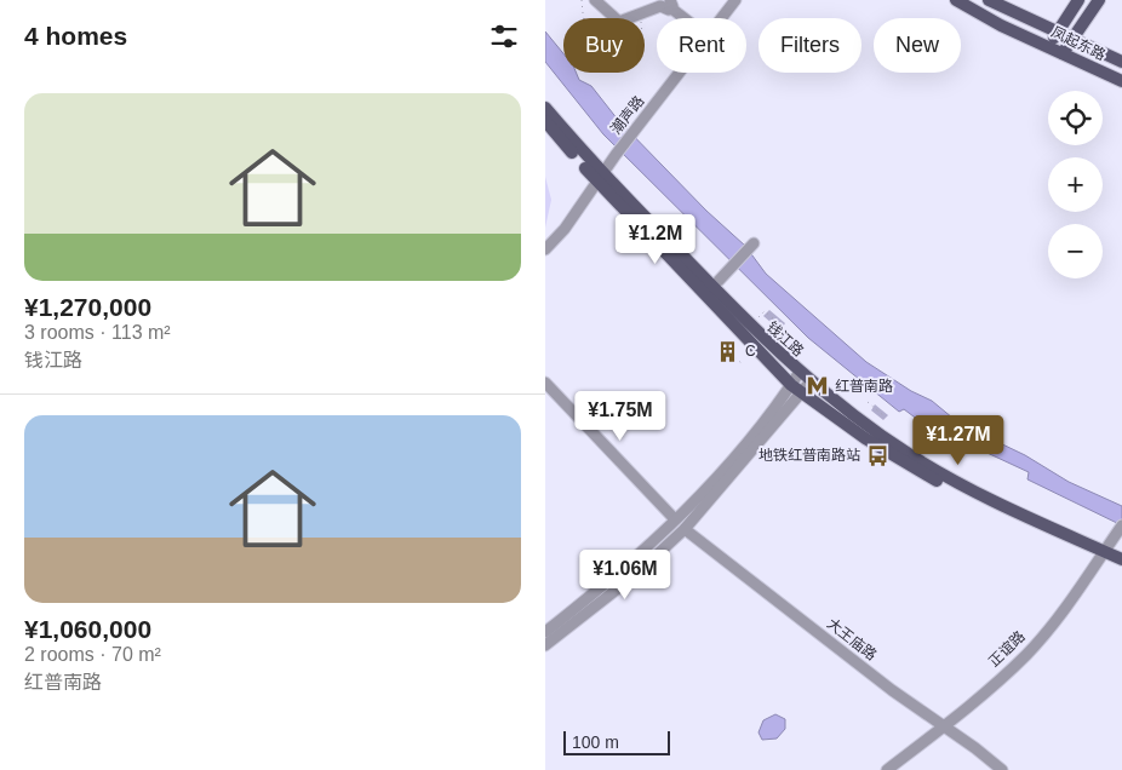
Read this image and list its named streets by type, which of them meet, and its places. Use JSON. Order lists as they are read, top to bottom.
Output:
{
  "streets": {
    "main road": ["凤起东路", "钱江路"],
    "street": ["潮声路", "大王庙路", "正谊路"]
  },
  "crossings": [
    ["潮声路", "钱江路"],
    ["钱江路", "正谊路"],
    ["大王庙路", "正谊路"]
  ],
  "places": {
    "building": ["C"],
    "metro station": ["红普南路"],
    "bus stop": ["地铁红普南路站"]
  },
  "scale_bar": "100 m",
  "page": {
    "heading": "4 homes",
    "chip": [
      "Buy",
      "Rent",
      "Filters",
      "New"
    ],
    "list": [
      {
        "name": "¥1,270,000",
        "note": "3 rooms · 113 m² · 钱江路"
      },
      {
        "name": "¥1,060,000",
        "note": "2 rooms · 70 m² · 红普南路"
      }
    ],
    "map_buttons": ["+", "−"],
    "price": [
      "¥1.2M",
      "¥1.75M",
      "¥1.27M",
      "¥1.06M"
    ],
    "scale": "100 m"
  }
}
